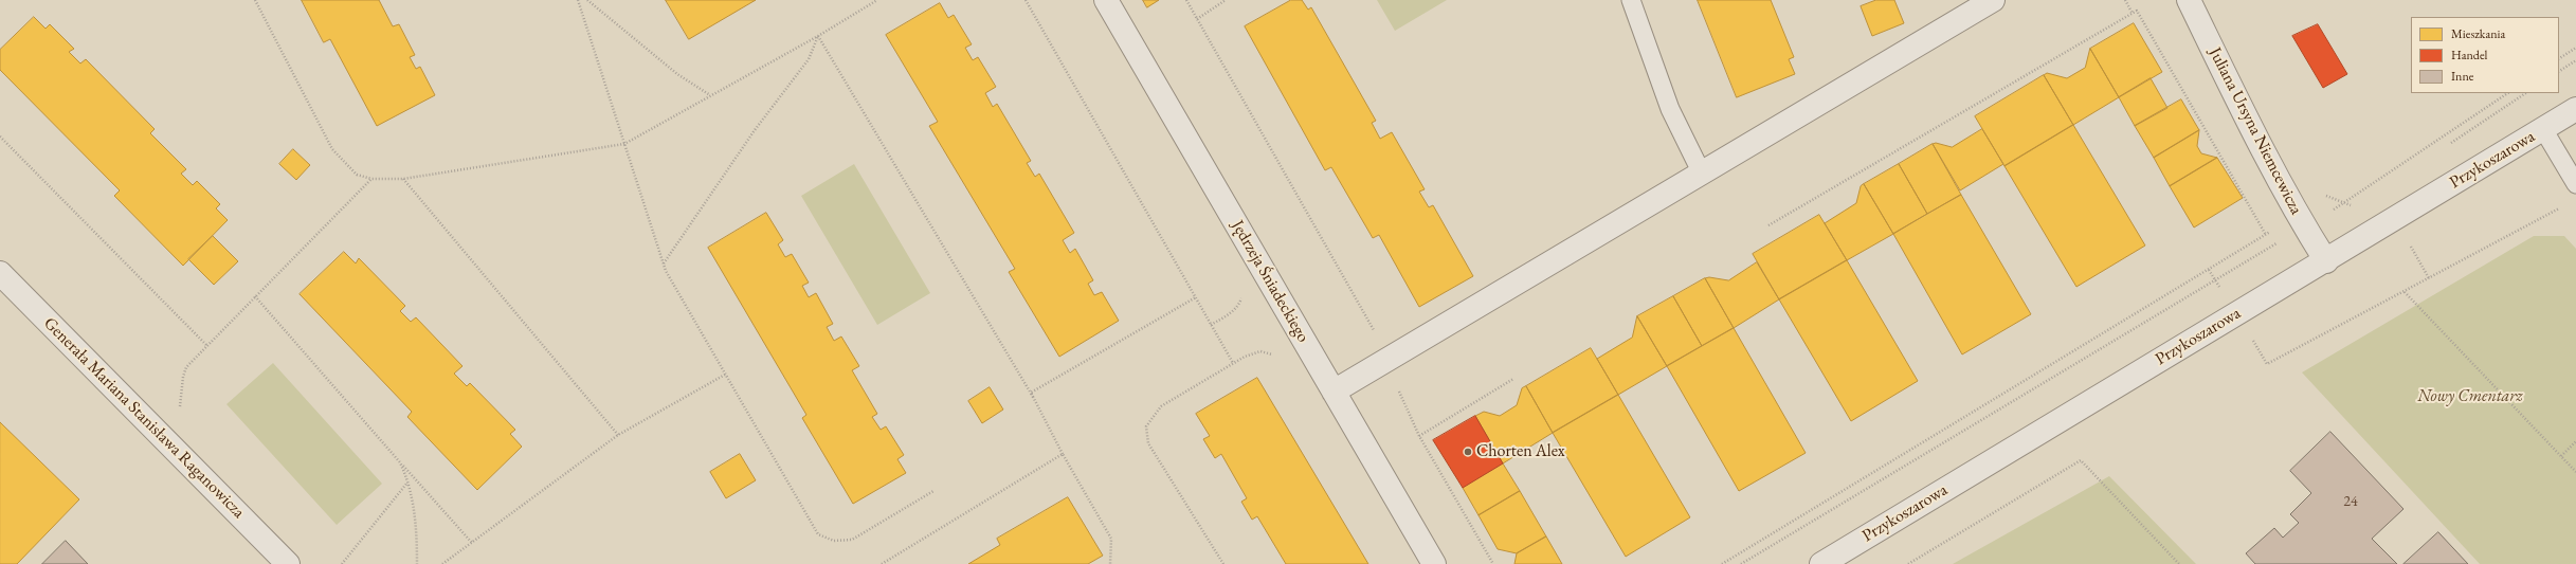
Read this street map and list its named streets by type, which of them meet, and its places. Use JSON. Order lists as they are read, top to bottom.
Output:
{
  "streets": {
    "street": [
      "Juliana Ursyna Niemcewicza",
      "Przykoszarowa",
      "Jędrzeja Śniadeckiego",
      "Generała Mariana Stanisława Raganowicza"
    ]
  },
  "crossings": [
    ["Juliana Ursyna Niemcewicza", "Przykoszarowa"]
  ],
  "parks": ["Nowy Cmentarz"],
  "places": ["Chorten Alex"],
  "house_numbers": ["24"],
  "legend": ["Mieszkania", "Handel", "Inne"]
}
